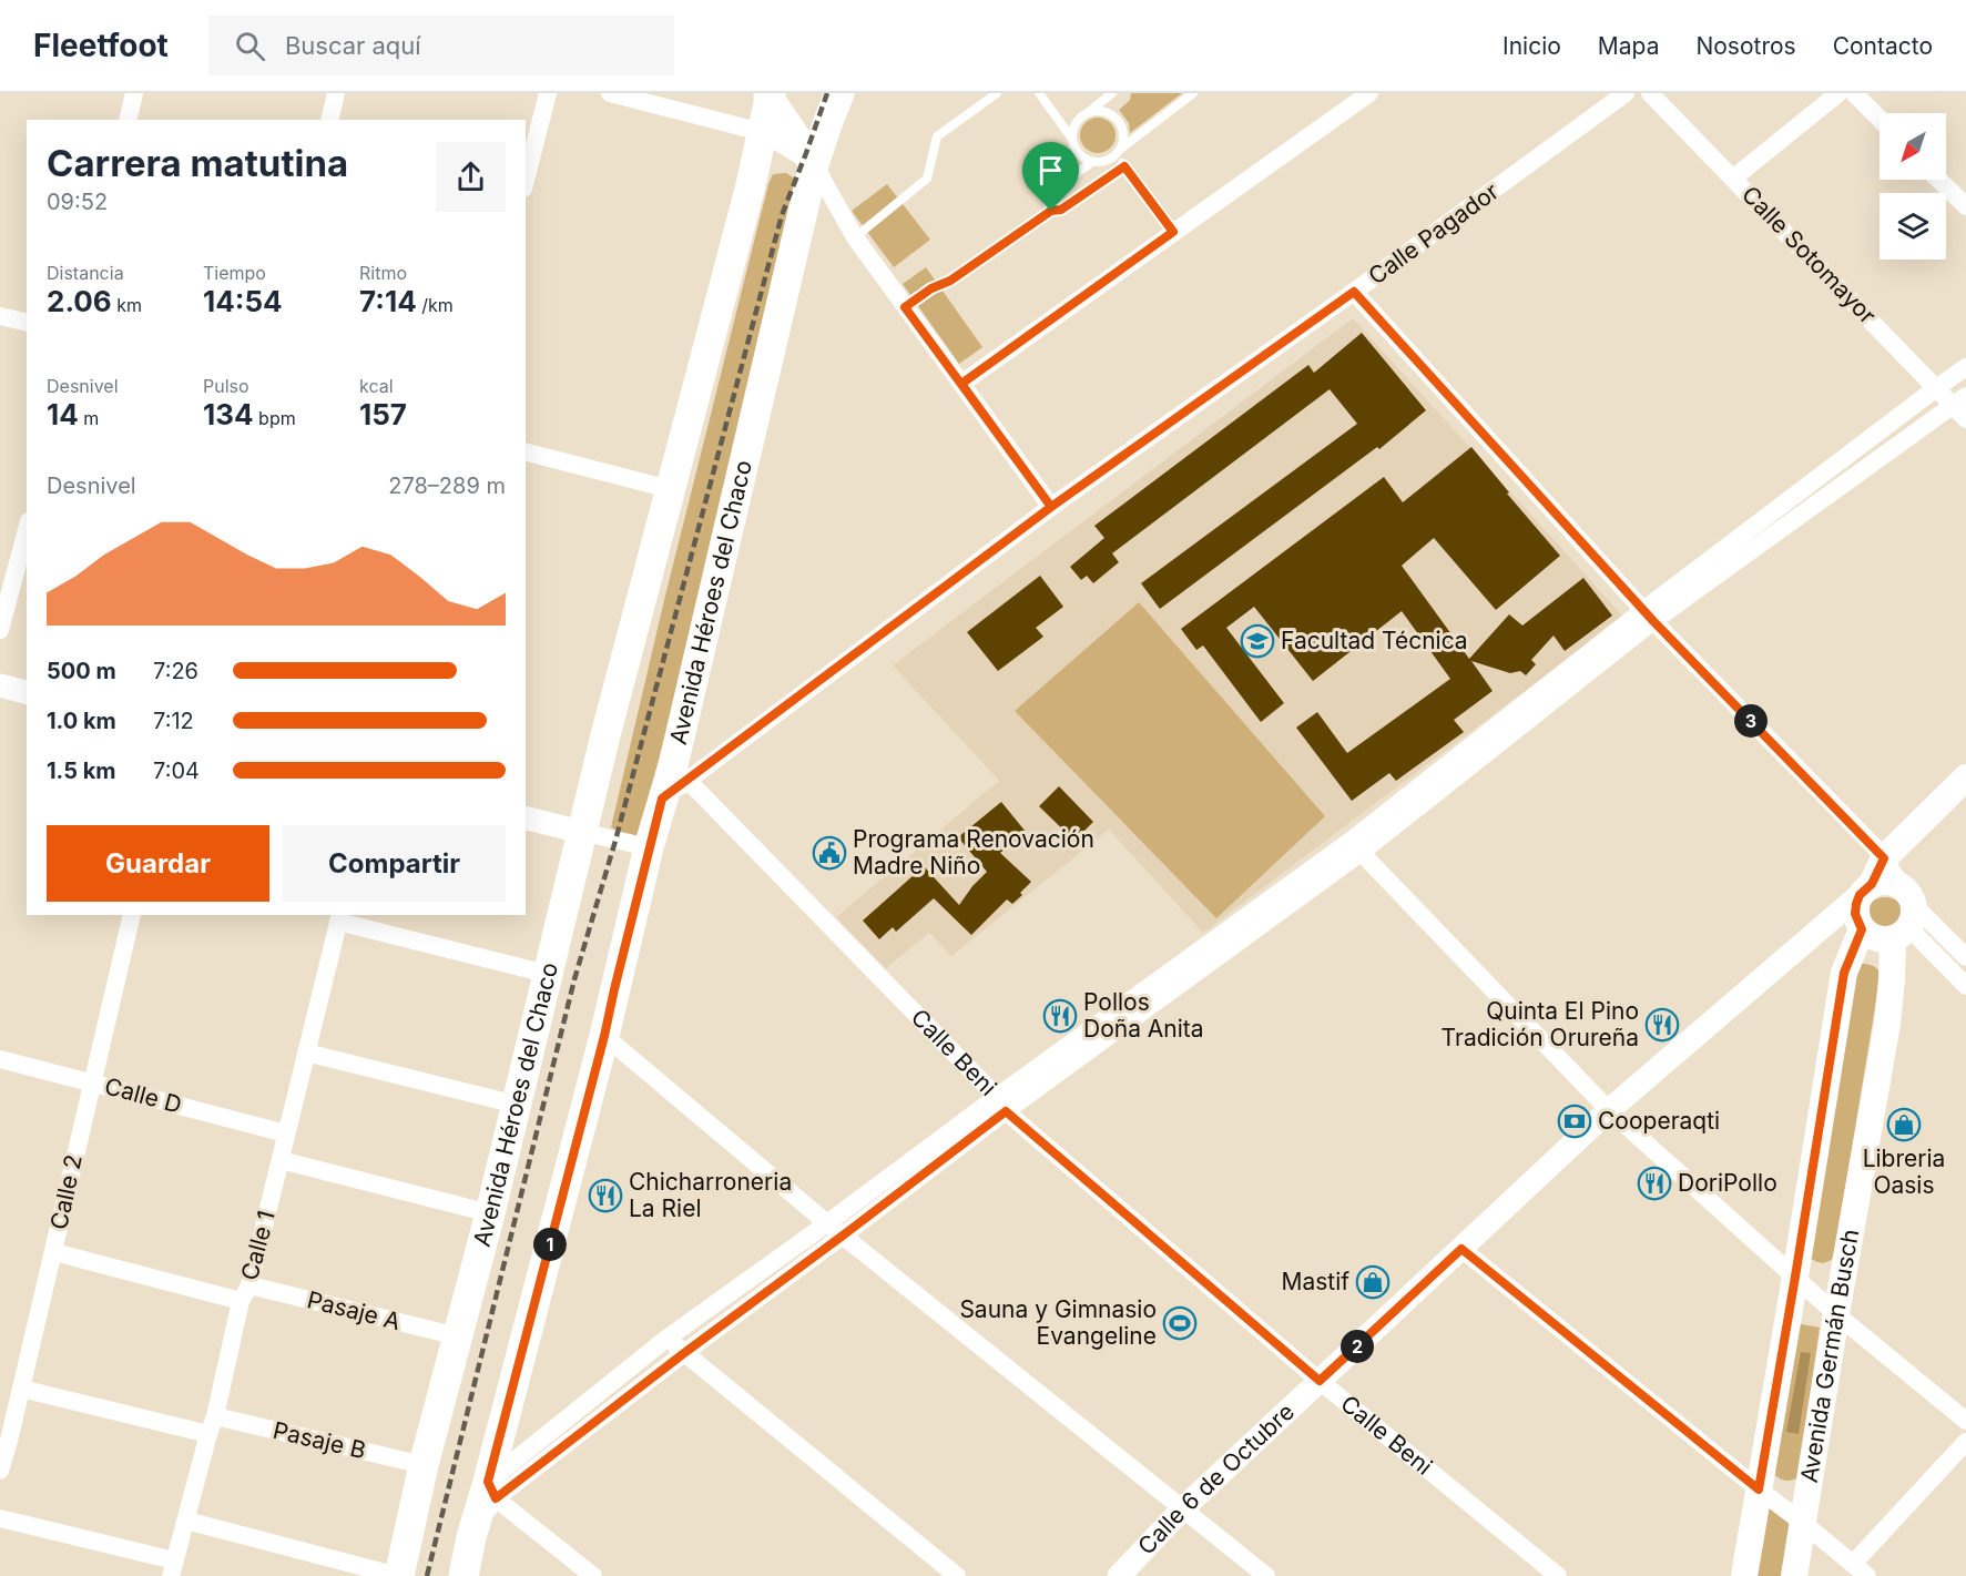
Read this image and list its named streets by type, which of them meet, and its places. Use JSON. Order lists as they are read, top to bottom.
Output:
{
  "streets": {
    "main road": ["Avenida Héroes del Chaco", "Avenida Germán Busch"],
    "street": [
      "Calle Pagador",
      "Calle Sotomayor",
      "Calle Beni",
      "Calle D",
      "Calle 2",
      "Calle 1",
      "Pasaje A",
      "Pasaje B",
      "Calle 6 de Octubre"
    ]
  },
  "crossings": [
    ["Calle Pagador", "Avenida Héroes del Chaco"],
    ["Calle Pagador", "Calle Beni"],
    ["Avenida Héroes del Chaco", "Calle Beni"],
    ["Avenida Héroes del Chaco", "Pasaje A"],
    ["Avenida Héroes del Chaco", "Pasaje B"],
    ["Calle Beni", "Calle 6 de Octubre"],
    ["Calle D", "Calle 2"],
    ["Calle D", "Calle 1"],
    ["Calle 2", "Pasaje A"],
    ["Calle 1", "Pasaje A"],
    ["Calle 1", "Pasaje B"],
    ["Avenida Germán Busch", "Calle 6 de Octubre"]
  ],
  "places": {
    "school or university": ["Facultad Técnica"],
    "public building": ["Programa Renovación Madre Niño"],
    "restaurant": [
      "Pollos Doña Anita",
      "Quinta El Pino Tradición Orureña",
      "DoriPollo",
      "Chicharroneria La Riel"
    ],
    "bank": ["Cooperaqti"],
    "shop": ["Libreria Oasis", "Mastif"],
    "sports": ["Sauna y Gimnasio Evangeline"]
  },
  "north": "bottom left",
  "page": {
    "header": "Fleetfoot",
    "search": "Buscar aquí",
    "nav": [
      "Inicio",
      "Mapa",
      "Nosotros",
      "Contacto"
    ],
    "heading": ["Carrera matutina", "09:52"],
    "stats": [
      ["Distancia", "2.06 km"],
      ["Tiempo", "14:54"],
      ["Ritmo", "7:14 /km"],
      ["Desnivel", "14 m"],
      ["Pulso", "134 bpm"],
      ["kcal", "157"]
    ],
    "chart": ["Desnivel", "278–289 m"],
    "list": [
      {
        "name": "500 m",
        "note": "7:26"
      },
      {
        "name": "1.0 km",
        "note": "7:12"
      },
      {
        "name": "1.5 km",
        "note": "7:04"
      }
    ],
    "pins": ["3", "1", "2"],
    "buttons": ["Guardar", "Compartir"]
  }
}
